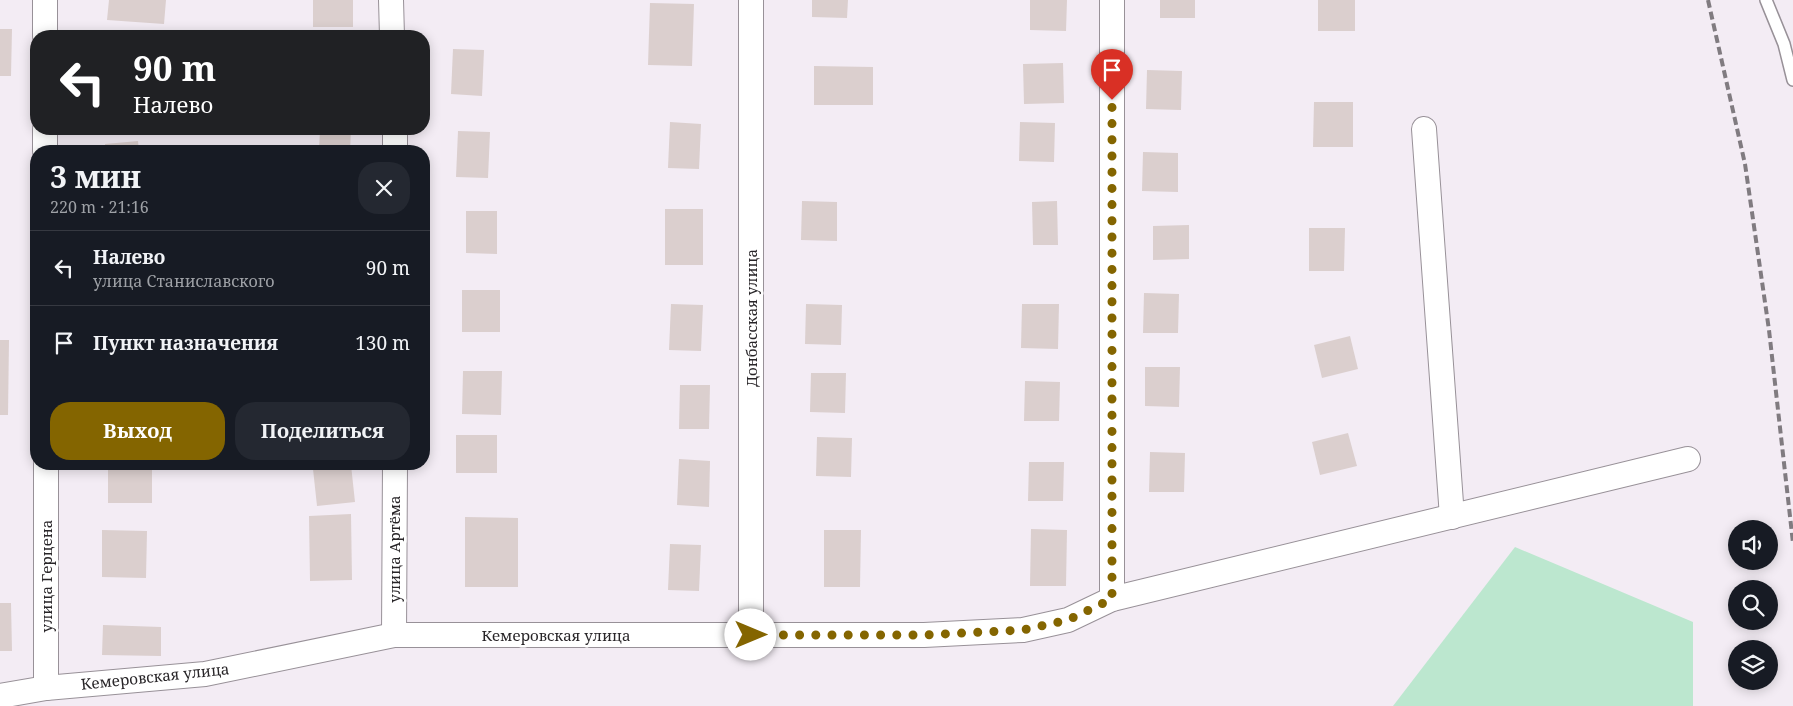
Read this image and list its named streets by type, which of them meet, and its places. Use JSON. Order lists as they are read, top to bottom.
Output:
{
  "streets": {
    "street": [
      "Донбасская улица",
      "улица Артёма",
      "улица Герцена",
      "Кемеровская улица"
    ]
  },
  "crossings": [
    ["Донбасская улица", "Кемеровская улица"],
    ["улица Артёма", "Кемеровская улица"],
    ["улица Герцена", "Кемеровская улица"]
  ],
  "page": {
    "turn": ["90 m", "Налево"],
    "heading": ["3 мин", "220 m · 21:16"],
    "list": [
      {
        "name": "Налево",
        "note": "улица Станиславского",
        "value": "90 m"
      },
      {
        "name": "Пункт назначения",
        "value": "130 m"
      }
    ],
    "buttons": ["Выход", "Поделиться"]
  }
}
